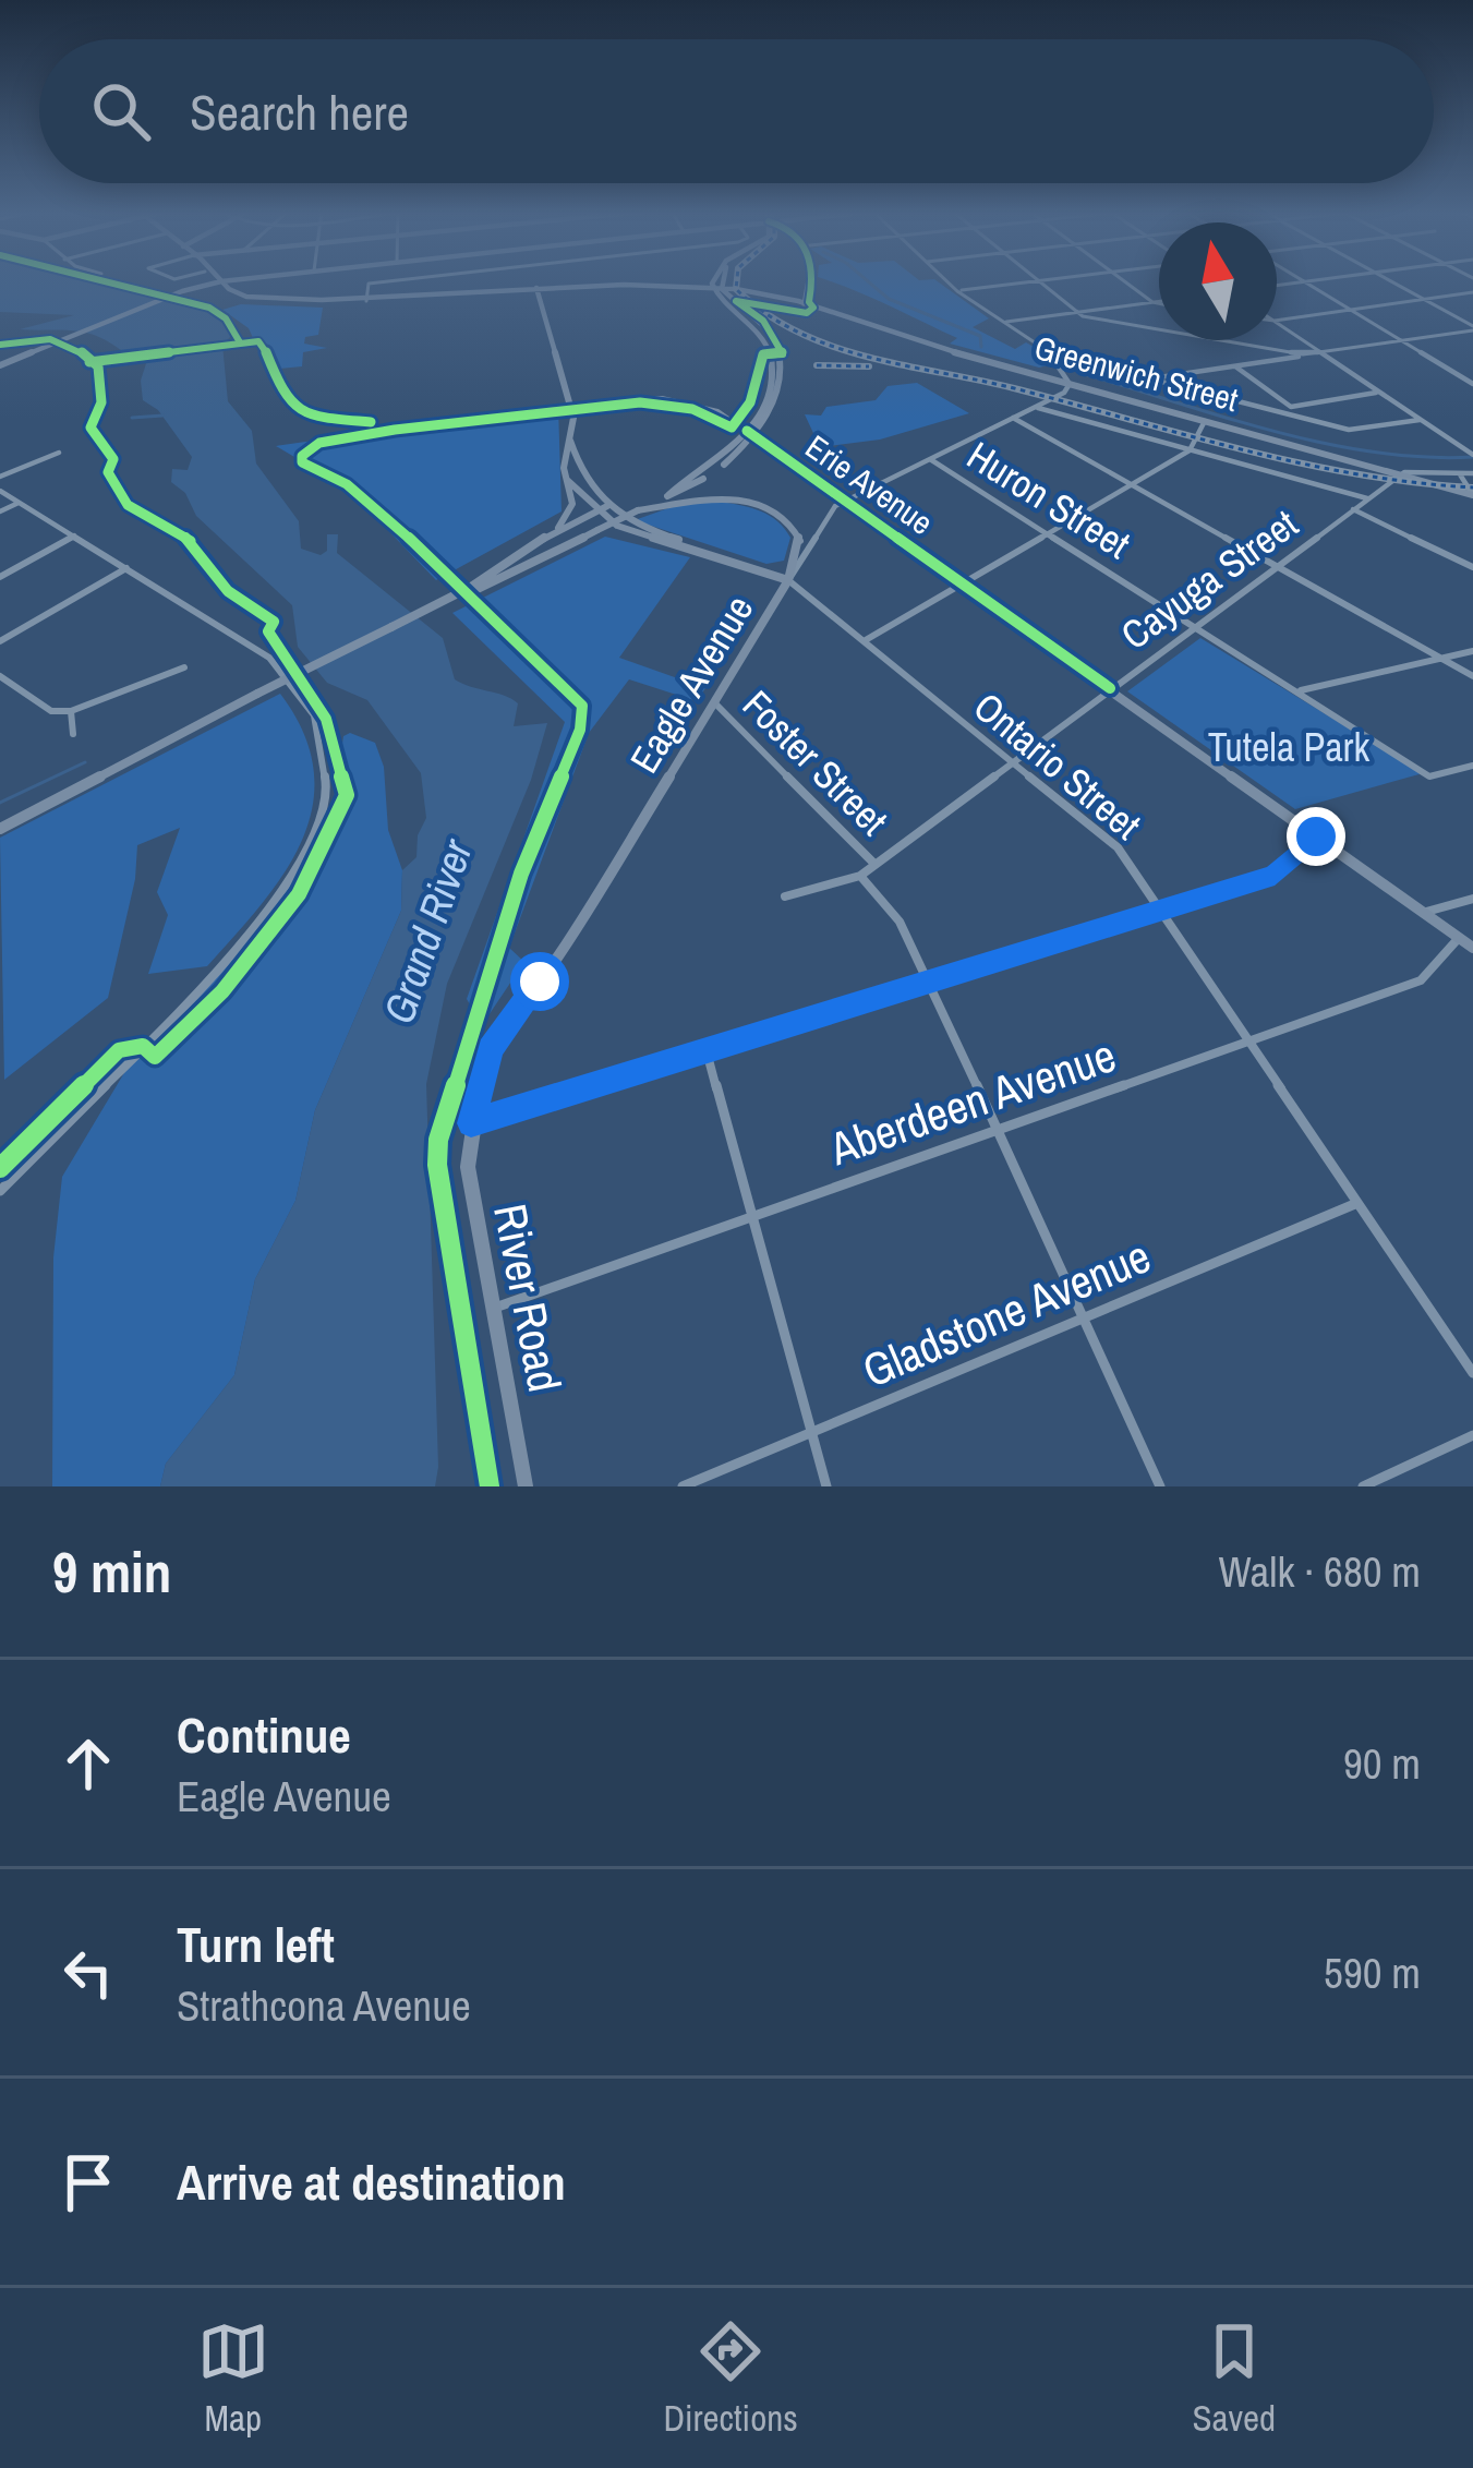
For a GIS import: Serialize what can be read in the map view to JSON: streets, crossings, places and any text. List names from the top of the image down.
{
  "streets": {
    "main road": [
      "Greenwich Street",
      "Erie Avenue",
      "Eagle Avenue",
      "Ontario Street",
      "River Road"
    ],
    "street": [
      "Huron Street",
      "Cayuga Street",
      "Foster Street",
      "Aberdeen Avenue",
      "Gladstone Avenue"
    ]
  },
  "crossings": [
    ["Greenwich Street", "Cayuga Street"],
    ["Greenwich Street", "Eagle Avenue"],
    ["Erie Avenue", "Cayuga Street"],
    ["Erie Avenue", "Eagle Avenue"],
    ["Erie Avenue", "Aberdeen Avenue"],
    ["Huron Street", "Cayuga Street"],
    ["Huron Street", "Eagle Avenue"],
    ["Cayuga Street", "Foster Street"],
    ["Cayuga Street", "Ontario Street"],
    ["Eagle Avenue", "Foster Street"],
    ["Eagle Avenue", "Ontario Street"],
    ["Eagle Avenue", "River Road"],
    ["Ontario Street", "Aberdeen Avenue"],
    ["Ontario Street", "Gladstone Avenue"],
    ["Aberdeen Avenue", "River Road"]
  ],
  "water": ["Grand River"],
  "parks": ["Tutela Park"],
  "north": "top",
  "page": {
    "search": "Search here",
    "heading": ["9 min", "Walk · 680 m"],
    "list": [
      ["Continue", "Eagle Avenue", "90 m"],
      ["Turn left", "Strathcona Avenue", "590 m"],
      "Arrive at destination"
    ],
    "nav": ["Map", "Directions", "Saved"]
  }
}
